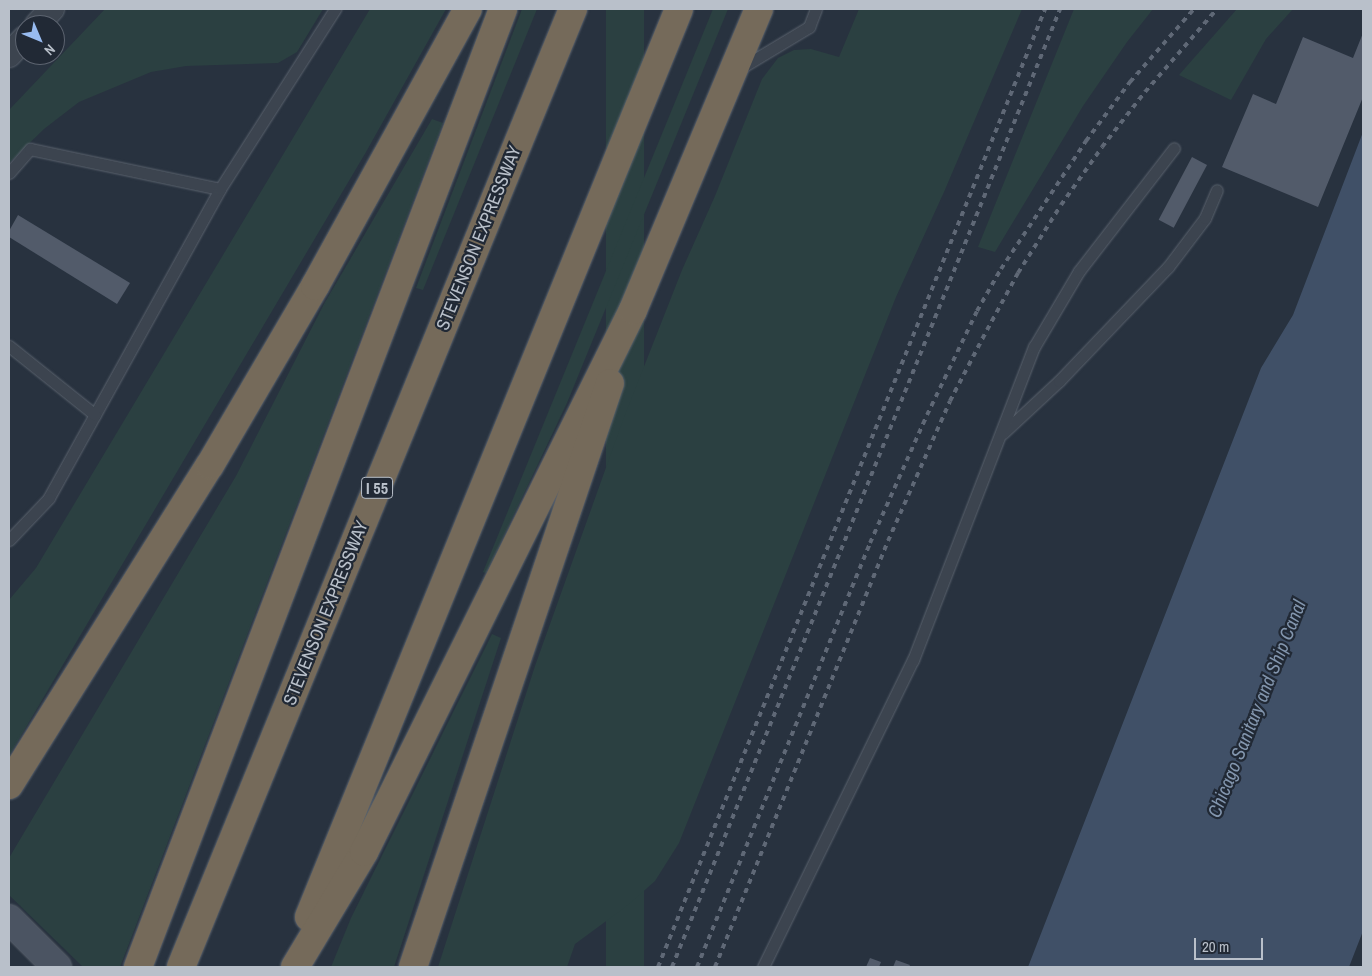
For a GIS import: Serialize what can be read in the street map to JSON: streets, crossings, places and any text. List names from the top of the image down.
{
  "streets": {
    "highway": ["STEVENSON EXPRESSWAY", "I 55"]
  },
  "water": ["Chicago Sanitary and Ship Canal"],
  "scale_bar": "20 m",
  "north": "bottom right"
}
